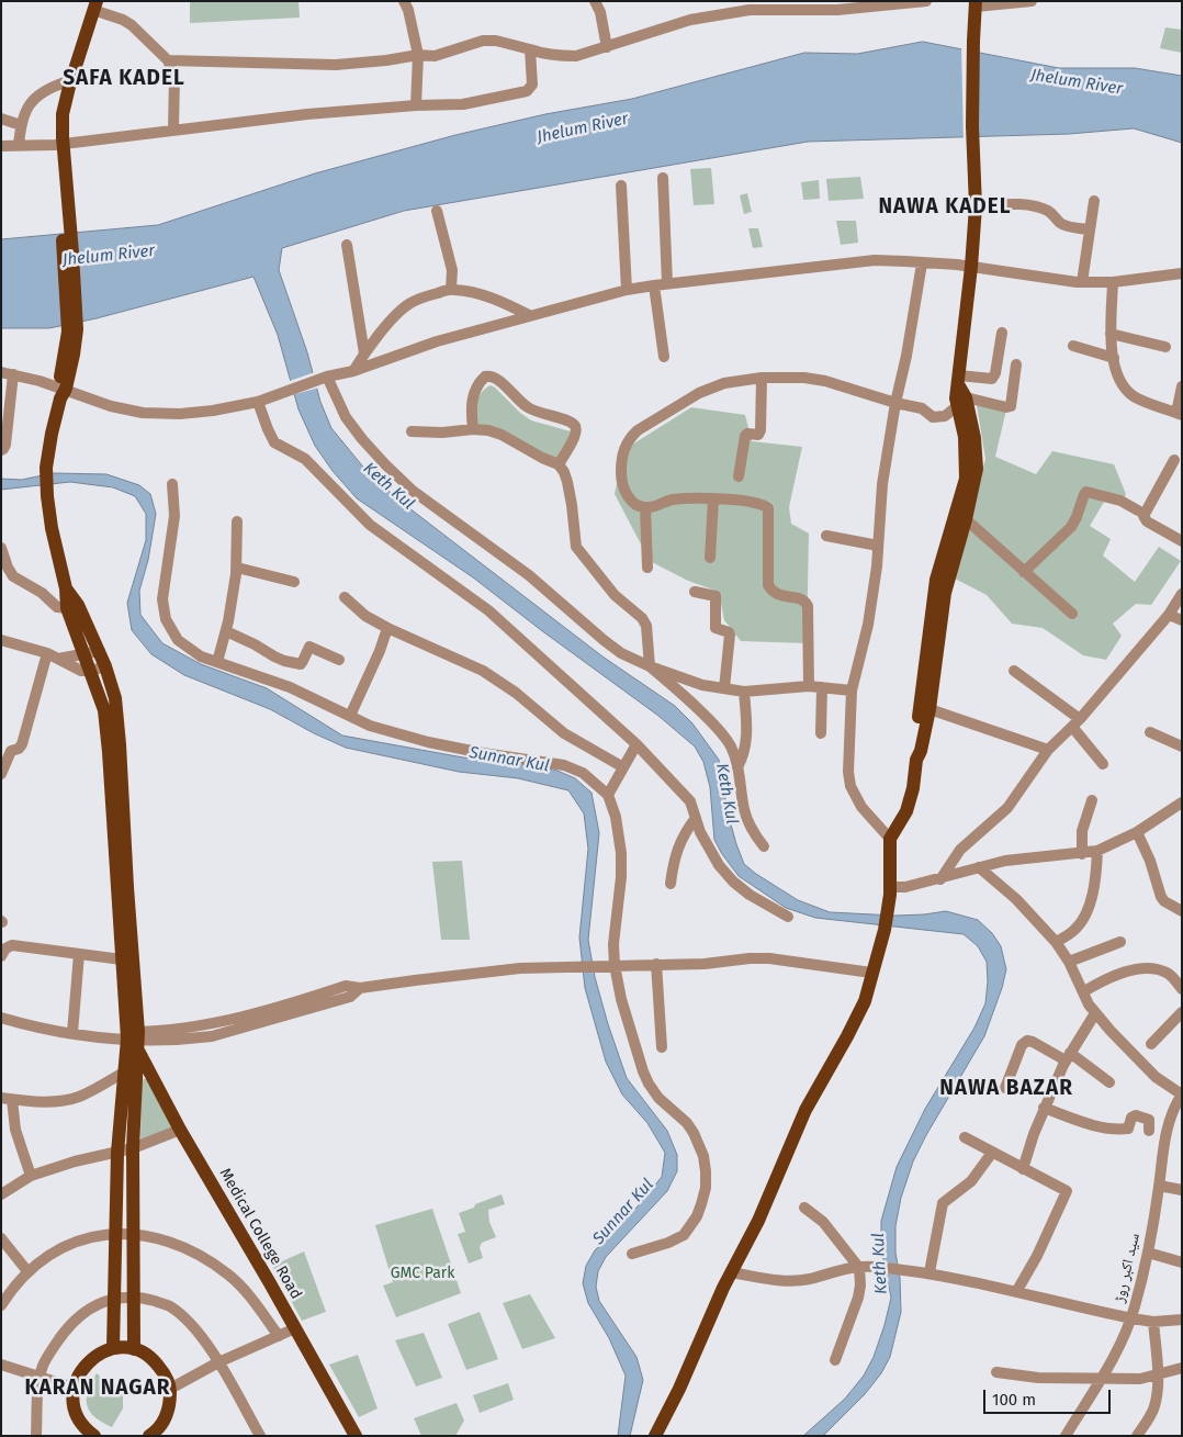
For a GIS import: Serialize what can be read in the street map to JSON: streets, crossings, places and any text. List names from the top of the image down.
{
  "streets": {
    "main road": ["Medical College Road"],
    "street": ["سید اکبر روڑ"]
  },
  "districts": [
    "SAFA KADEL",
    "NAWA KADEL",
    "NAWA BAZAR",
    "KARAN NAGAR"
  ],
  "water": ["Jhelum River", "Keth Kul", "Sunnar Kul"],
  "parks": ["GMC Park"],
  "scale_bar": "100 m"
}
